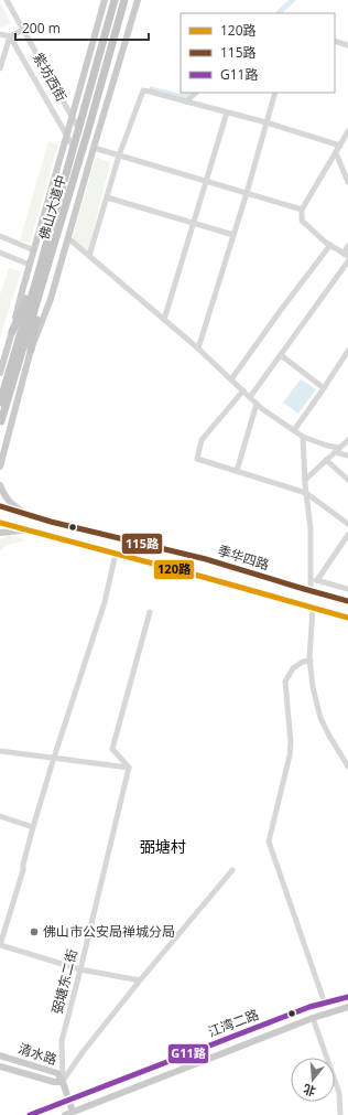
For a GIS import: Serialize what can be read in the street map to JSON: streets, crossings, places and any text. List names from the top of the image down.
{
  "streets": {
    "highway": ["佛山大道中"],
    "main road": [
      "季华四路",
      "弼塘东二街",
      "江湾二路",
      "清水路"
    ],
    "street": ["紫坊西街"]
  },
  "crossings": [
    ["紫坊西街", "佛山大道中"],
    ["弼塘东二街", "江湾二路"],
    ["弼塘东二街", "清水路"]
  ],
  "districts": ["弼塘村"],
  "places": ["佛山市公安局禅城分局"],
  "lines": ["transit line 115路", "transit line 120路", "transit line G11路"],
  "legend": ["120路", "115路", "G11路"],
  "scale_bar": "200 m",
  "north": "bottom"
}
